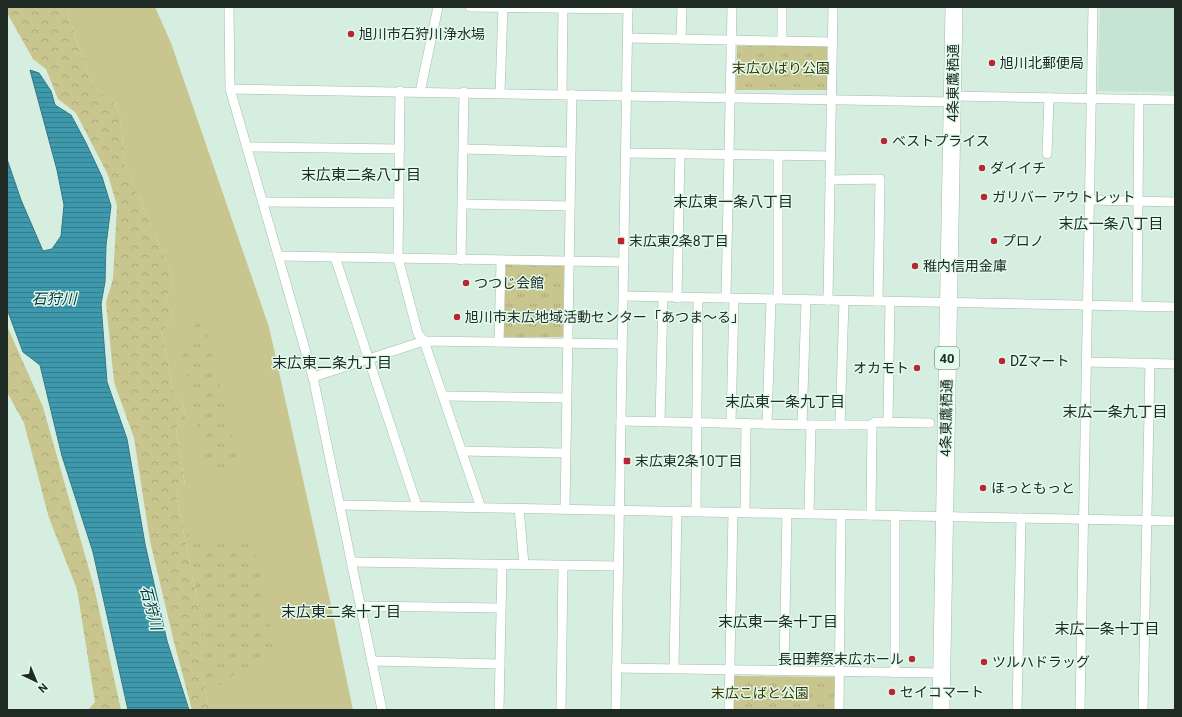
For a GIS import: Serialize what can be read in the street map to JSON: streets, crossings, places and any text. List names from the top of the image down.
{
  "streets": {
    "highway": ["4条東鷹栖通", "40"]
  },
  "districts": [
    "末広東二条八丁目",
    "末広東一条八丁目",
    "末広一条八丁目",
    "末広東二条九丁目",
    "末広東一条九丁目",
    "末広一条九丁目",
    "末広東二条十丁目",
    "末広東一条十丁目",
    "末広一条十丁目"
  ],
  "water": ["石狩川"],
  "parks": ["末広ひばり公園", "末広こばと公園"],
  "places": {
    "other": [
      "旭川市石狩川浄水場",
      "旭川北郵便局",
      "ベストプライス",
      "ダイイチ",
      "ガリバー アウトレット",
      "プロノ",
      "稚内信用金庫",
      "つつじ会館",
      "旭川市末広地域活動センター「あつま〜る」",
      "DZマート",
      "オカモト",
      "ほっともっと",
      "長田葬祭末広ホール",
      "ツルハドラッグ",
      "セイコマート"
    ],
    "transit": ["末広東2条8丁目", "末広東2条10丁目"]
  },
  "north": "bottom right"
}
